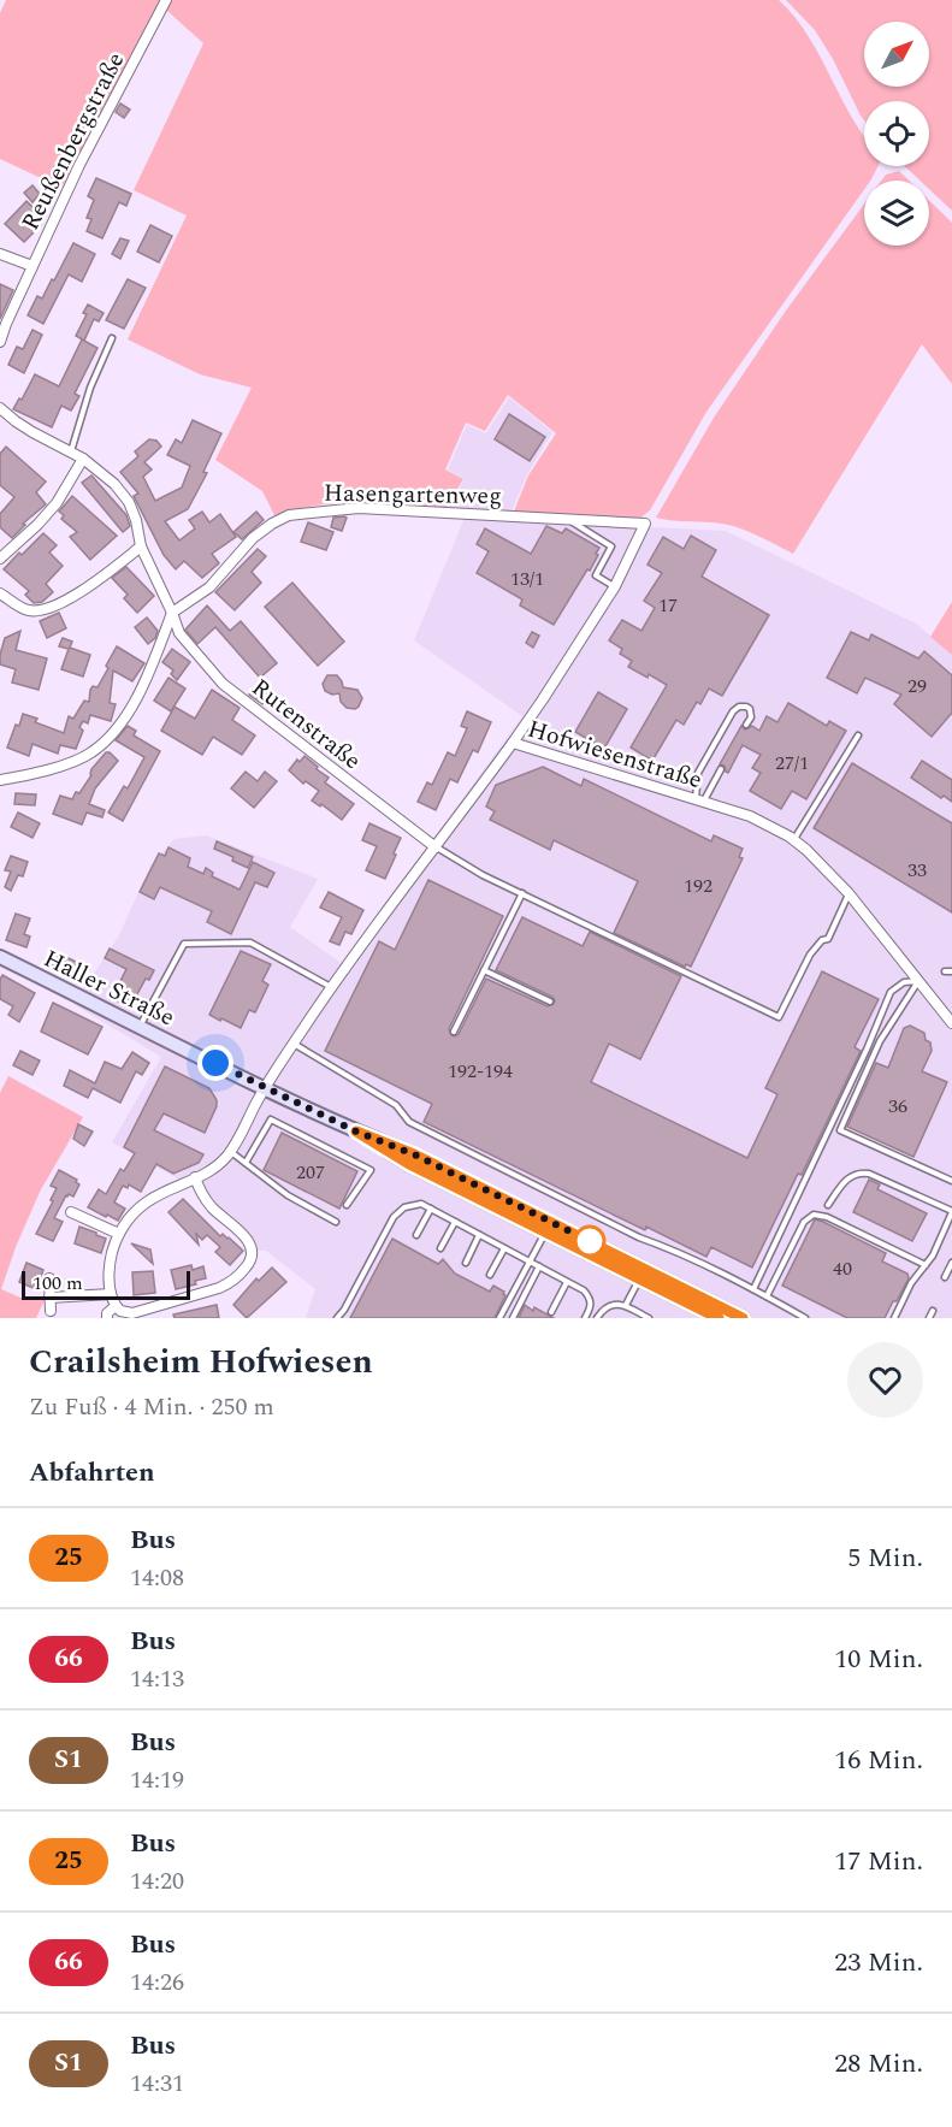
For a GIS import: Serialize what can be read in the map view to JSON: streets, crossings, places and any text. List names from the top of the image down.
{
  "streets": {
    "main road": ["Haller Straße"],
    "street": [
      "Reußenbergstraße",
      "Hasengartenweg",
      "Rutenstraße",
      "Hofwiesenstraße"
    ]
  },
  "crossings": [
    ["Hasengartenweg", "Rutenstraße"],
    ["Rutenstraße", "Hofwiesenstraße"],
    ["Hofwiesenstraße", "Haller Straße"]
  ],
  "lines": ["bus line 25"],
  "house_numbers": [
    "13/1",
    "17",
    "29",
    "27/1",
    "33",
    "192",
    "192-194",
    "36",
    "207",
    "40"
  ],
  "scale_bar": "100 m",
  "north": "top right",
  "page": {
    "scale": "100 m",
    "heading": [
      ["Crailsheim Hofwiesen", "Zu Fuß · 4 Min. · 250 m"],
      "Abfahrten"
    ],
    "list": [
      {
        "mark": "25",
        "name": "Bus",
        "note": "14:08",
        "value": "5 Min."
      },
      {
        "mark": "66",
        "name": "Bus",
        "note": "14:13",
        "value": "10 Min."
      },
      {
        "mark": "S1",
        "name": "Bus",
        "note": "14:19",
        "value": "16 Min."
      },
      {
        "mark": "25",
        "name": "Bus",
        "note": "14:20",
        "value": "17 Min."
      },
      {
        "mark": "66",
        "name": "Bus",
        "note": "14:26",
        "value": "23 Min."
      },
      {
        "mark": "S1",
        "name": "Bus",
        "note": "14:31",
        "value": "28 Min."
      }
    ]
  }
}
